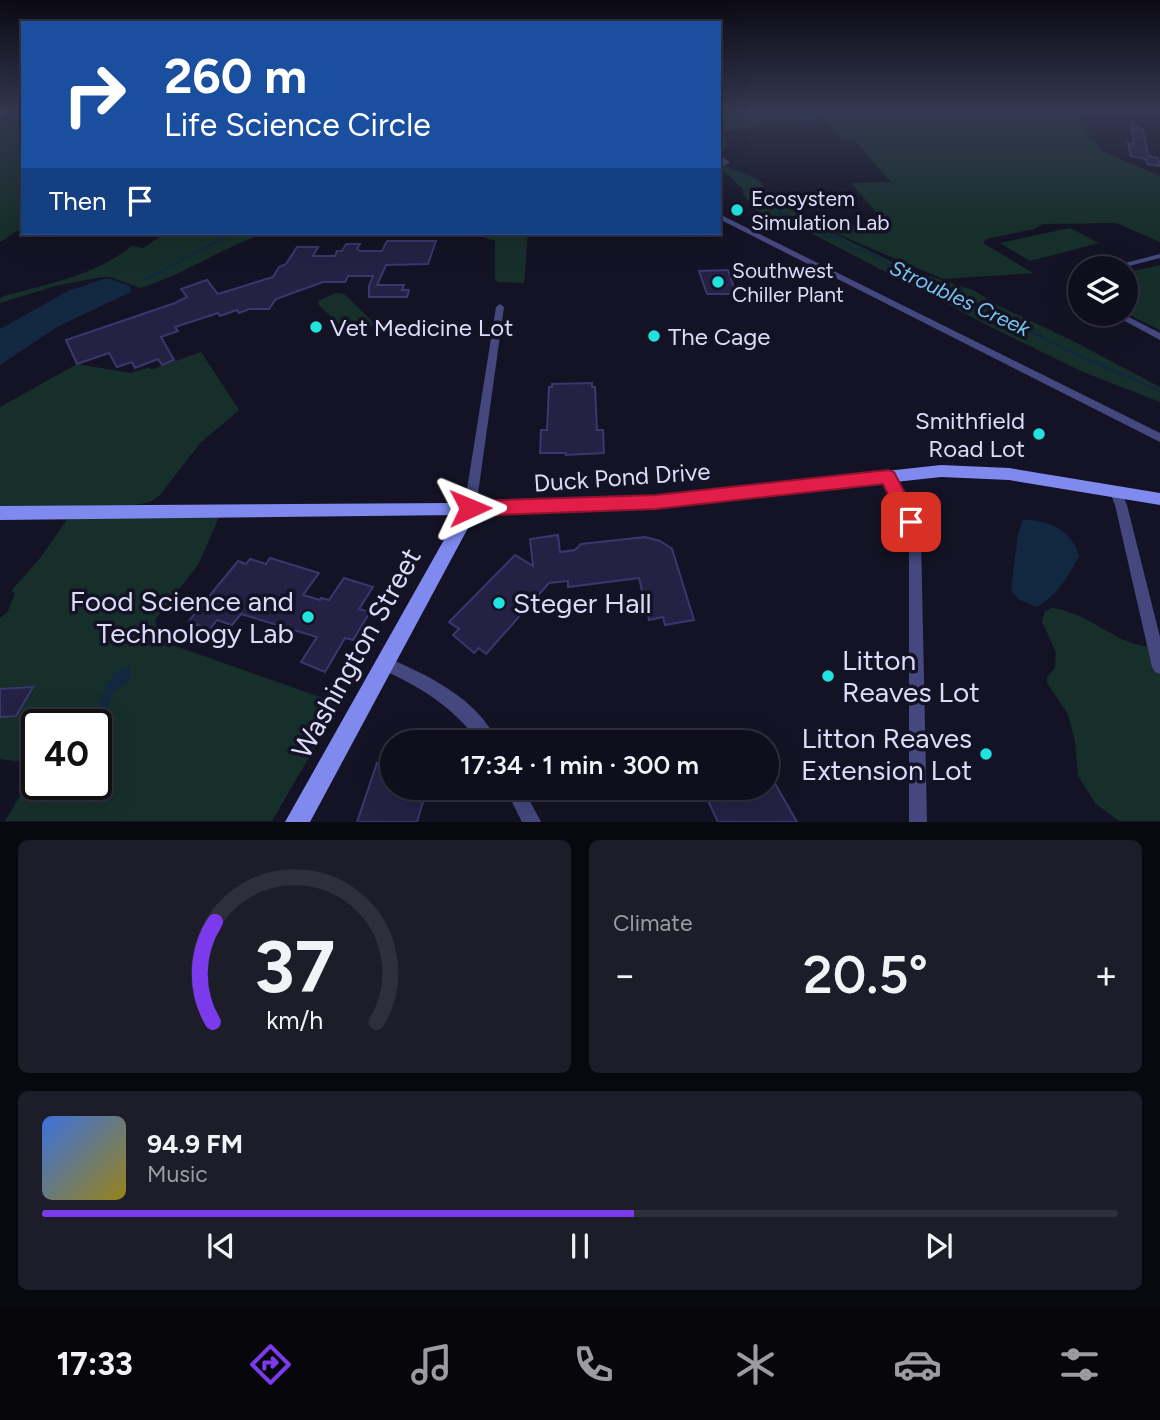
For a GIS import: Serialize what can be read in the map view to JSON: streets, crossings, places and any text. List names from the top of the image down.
{
  "streets": {
    "street": ["Duck Pond Drive", "Washington Street"]
  },
  "crossings": [
    ["Duck Pond Drive", "Washington Street"]
  ],
  "water": ["Stroubles Creek"],
  "places": [
    "Ecosystem Simulation Lab",
    "Southwest Chiller Plant",
    "Vet Medicine Lot",
    "The Cage",
    "Smithfield Road Lot",
    "Steger Hall",
    "Food Science and Technology Lab",
    "Litton Reaves Lot",
    "Litton Reaves Extension Lot"
  ],
  "page": {
    "turn": ["260 m", "Life Science Circle"],
    "then": "Then",
    "limit": "40",
    "trip": "17:34 · 1 min · 300 m",
    "tile": "Climate",
    "heat": ["−", "20.5°", "+"],
    "song": ["94.9 FM", "Music"],
    "tabs": "17:33",
    "gauge": ["37", "km/h"]
  }
}
